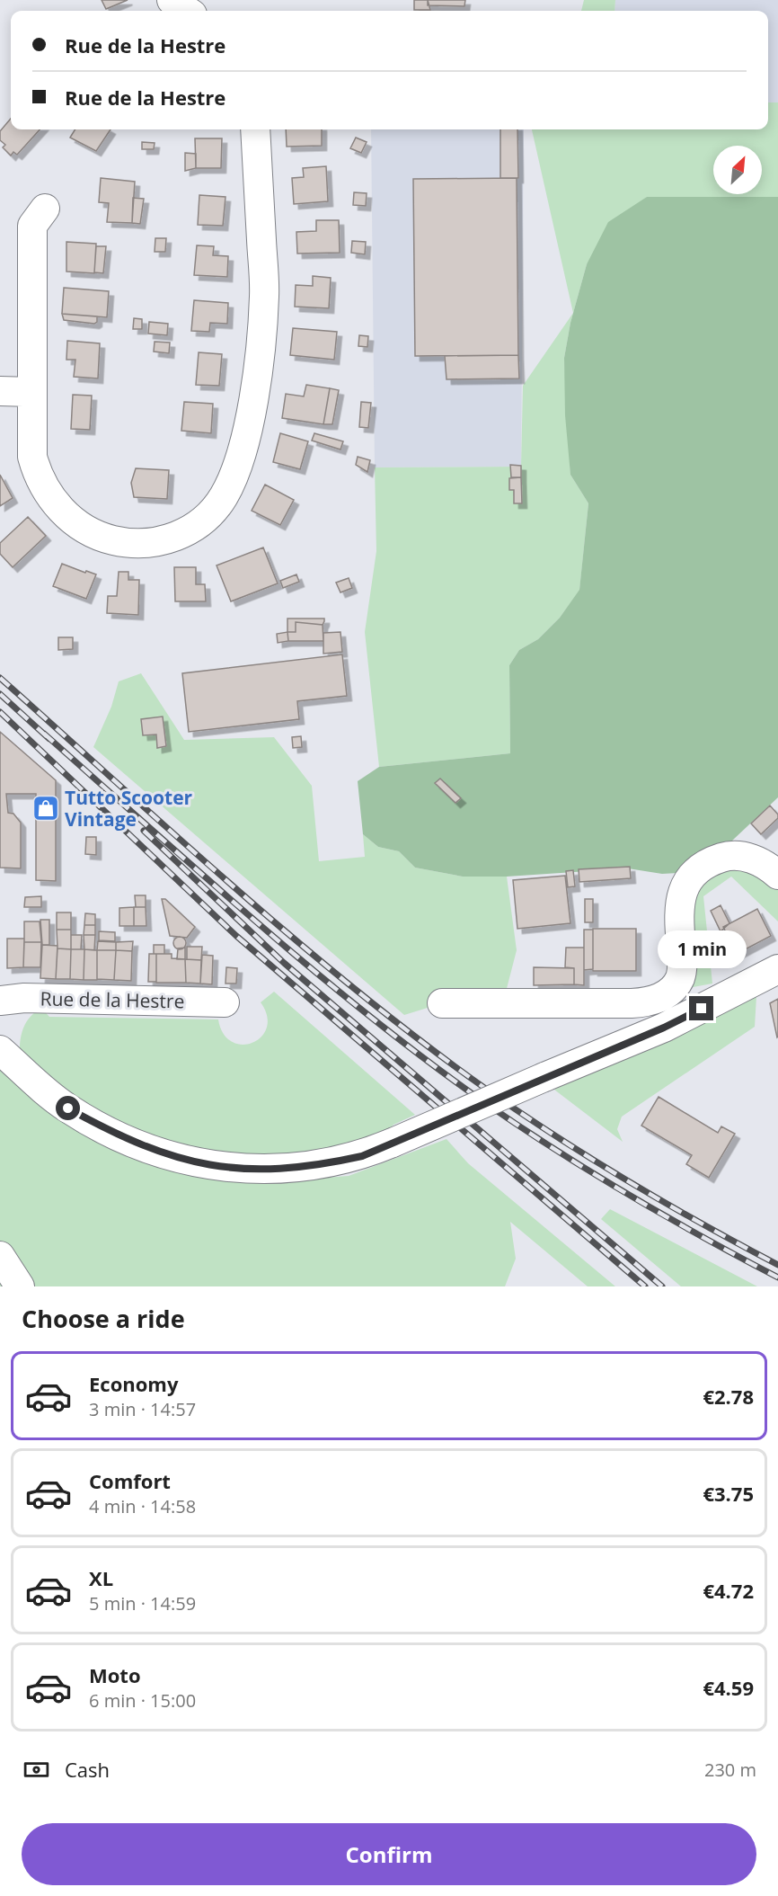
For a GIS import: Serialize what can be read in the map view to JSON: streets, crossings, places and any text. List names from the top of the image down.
{
  "streets": {
    "street": ["Rue de la Hestre"]
  },
  "places": {
    "shop": ["Tutto Scooter Vintage"]
  },
  "north": "top right",
  "page": {
    "banner": ["Rue de la Hestre", "Rue de la Hestre"],
    "bubble": "1 min",
    "heading": "Choose a ride",
    "list": [
      {
        "name": "Economy",
        "note": "3 min · 14:57",
        "value": "€2.78"
      },
      {
        "name": "Comfort",
        "note": "4 min · 14:58",
        "value": "€3.75"
      },
      {
        "name": "XL",
        "note": "5 min · 14:59",
        "value": "€4.72"
      },
      {
        "name": "Moto",
        "note": "6 min · 15:00",
        "value": "€4.59"
      }
    ],
    "pay": ["Cash", "230 m"],
    "buttons": "Confirm"
  }
}
